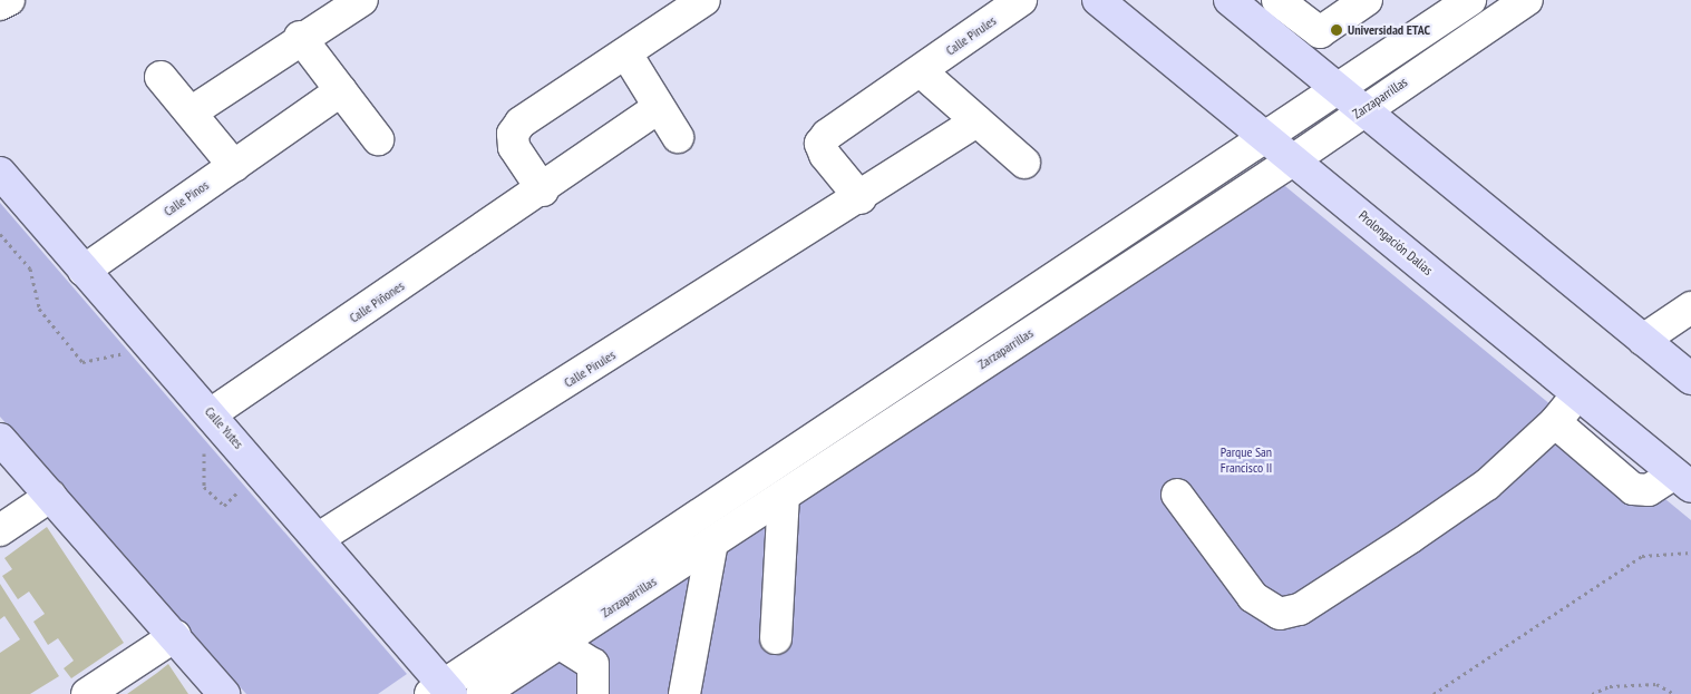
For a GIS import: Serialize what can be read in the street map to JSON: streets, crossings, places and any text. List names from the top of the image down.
{
  "streets": {
    "main road": ["Prolongación Dalias", "Calle Yutes"],
    "street": [
      "Calle Pirules",
      "Zarzaparrillas",
      "Calle Pinos",
      "Calle Piñones"
    ]
  },
  "crossings": [
    ["Calle Pirules", "Calle Yutes"],
    ["Zarzaparrillas", "Prolongación Dalias"],
    ["Calle Pinos", "Calle Yutes"],
    ["Calle Piñones", "Calle Yutes"]
  ],
  "parks": ["Parque San Francisco II"],
  "places": ["Universidad ETAC"]
}
